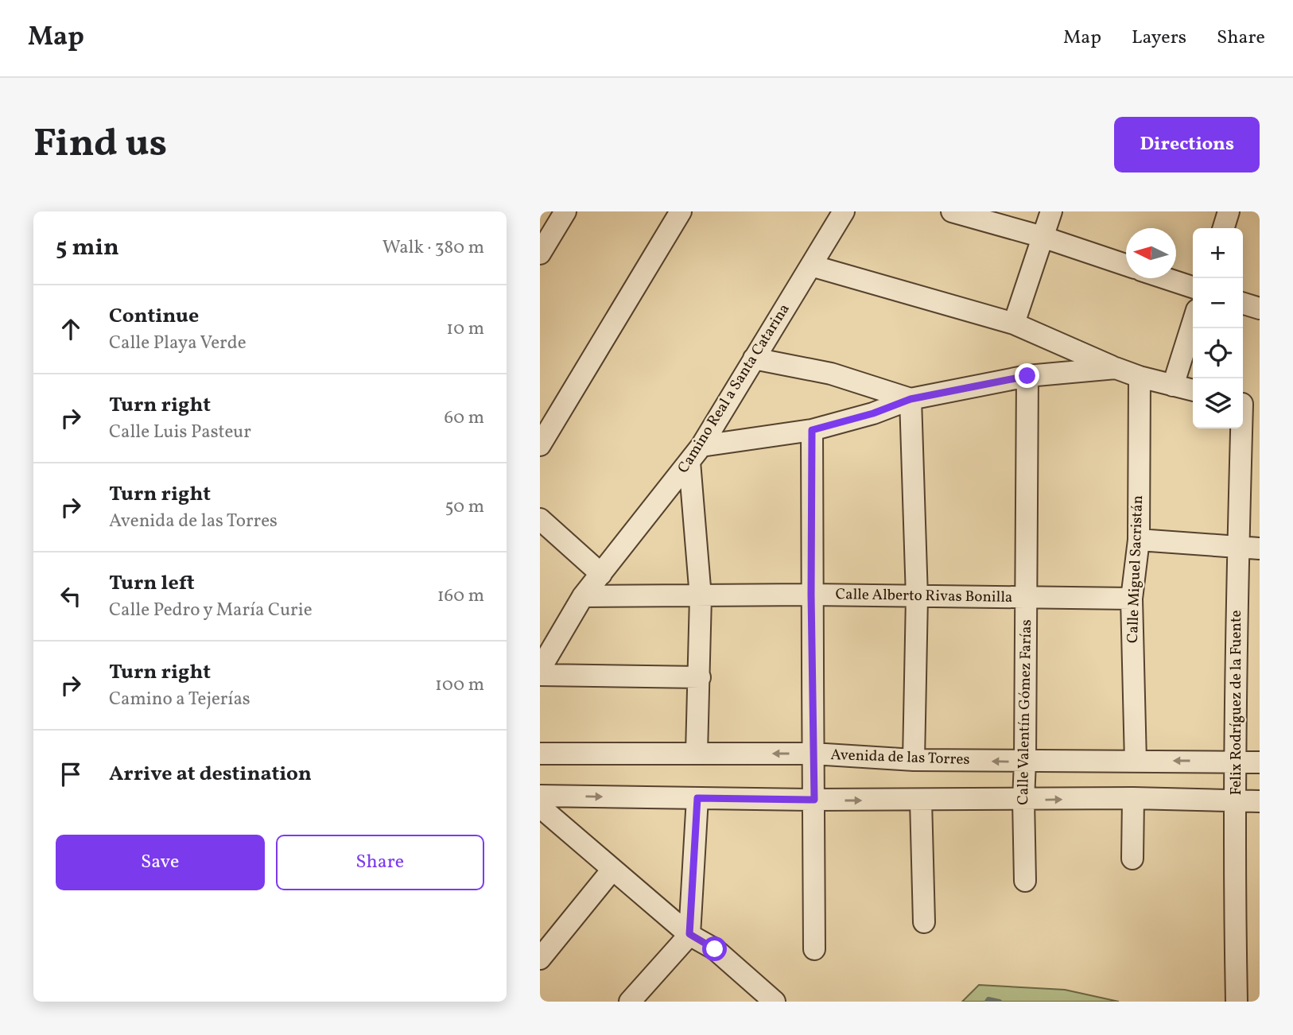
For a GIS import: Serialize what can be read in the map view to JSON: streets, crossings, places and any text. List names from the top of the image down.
{
  "streets": {
    "street": [
      "Camino Real a Santa Catarina",
      "Calle Miguel Sacristán",
      "Calle Alberto Rivas Bonilla",
      "Felix Rodríguez de la Fuente",
      "Calle Valentín Gómez Farías",
      "Avenida de las Torres"
    ]
  },
  "crossings": [
    ["Camino Real a Santa Catarina", "Calle Alberto Rivas Bonilla"],
    ["Calle Miguel Sacristán", "Calle Alberto Rivas Bonilla"],
    ["Calle Miguel Sacristán", "Avenida de las Torres"],
    ["Calle Alberto Rivas Bonilla", "Calle Valentín Gómez Farías"],
    ["Felix Rodríguez de la Fuente", "Avenida de las Torres"],
    ["Calle Valentín Gómez Farías", "Avenida de las Torres"]
  ],
  "north": "left",
  "page": {
    "header": "Map",
    "nav": ["Map", "Layers", "Share"],
    "buttons": [
      "Directions",
      ["Save", "Share"]
    ],
    "title": "Find us",
    "heading": ["5 min", "Walk · 380 m"],
    "map_buttons": ["+", "−"],
    "list": [
      ["Continue", "Calle Playa Verde", "10 m"],
      ["Turn right", "Calle Luis Pasteur", "60 m"],
      ["Turn right", "Avenida de las Torres", "50 m"],
      ["Turn left", "Calle Pedro y María Curie", "160 m"],
      ["Turn right", "Camino a Tejerías", "100 m"],
      "Arrive at destination"
    ]
  }
}
